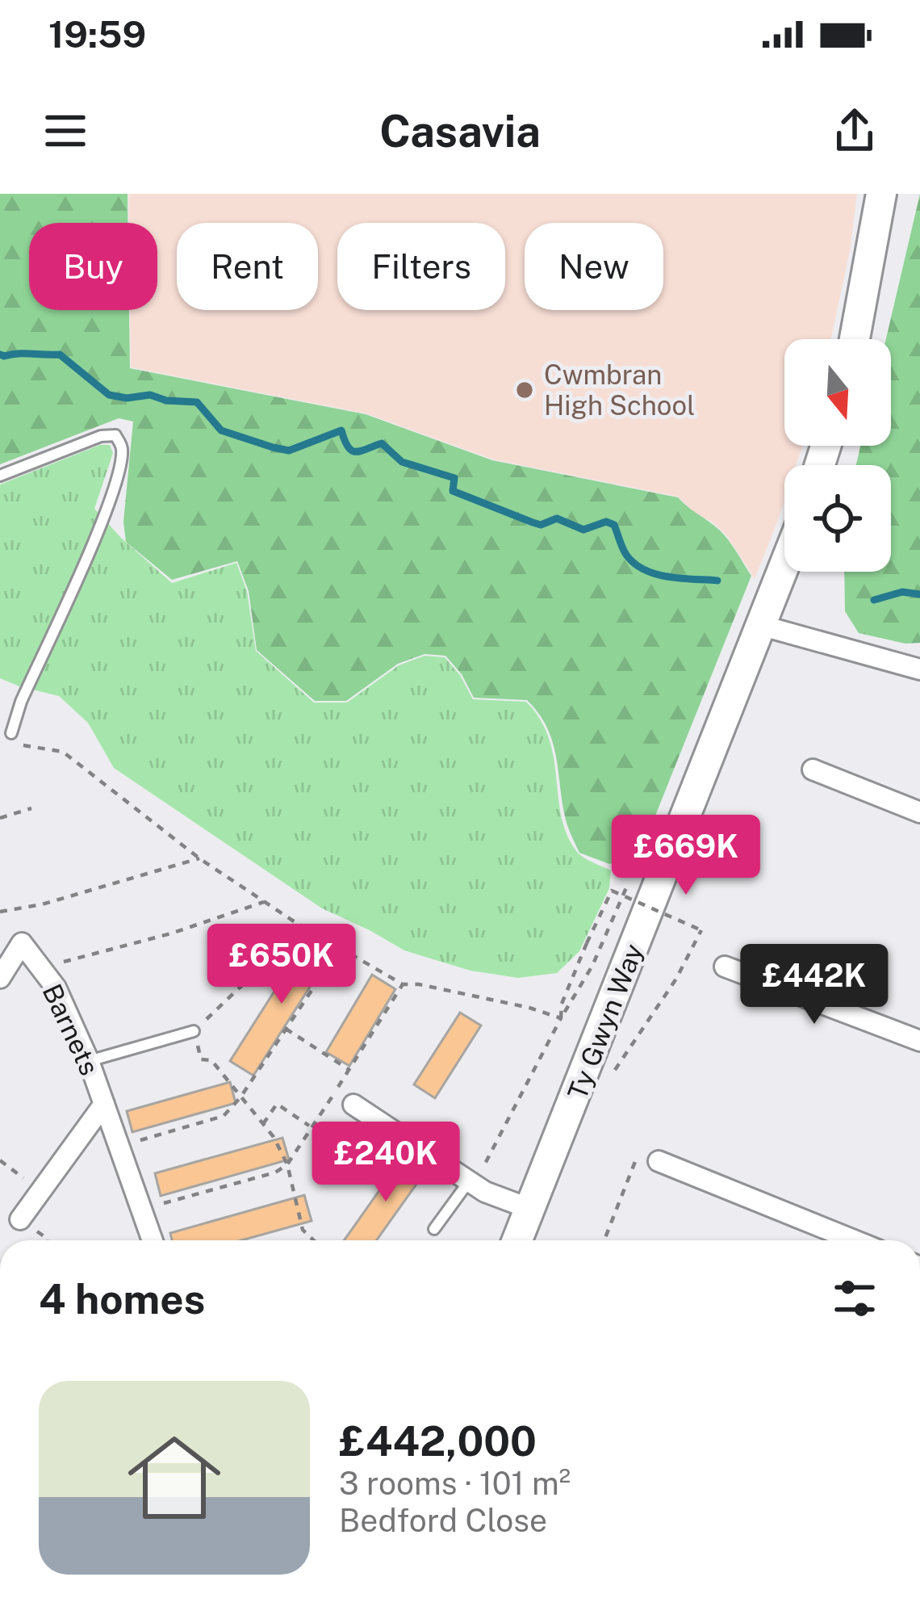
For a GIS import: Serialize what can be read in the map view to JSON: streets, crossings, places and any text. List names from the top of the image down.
{
  "streets": {
    "street": ["Ty Gwyn Way", "Barnets"]
  },
  "places": ["Cwmbran High School"],
  "north": "bottom",
  "page": {
    "status": "19:59",
    "header": "Casavia",
    "chip": [
      "Buy",
      "Rent",
      "Filters",
      "New"
    ],
    "price": [
      "£669K",
      "£650K",
      "£442K",
      "£240K"
    ],
    "heading": "4 homes",
    "list": [
      {
        "name": "£442,000",
        "note": "3 rooms · 101 m² · Bedford Close"
      }
    ]
  }
}
